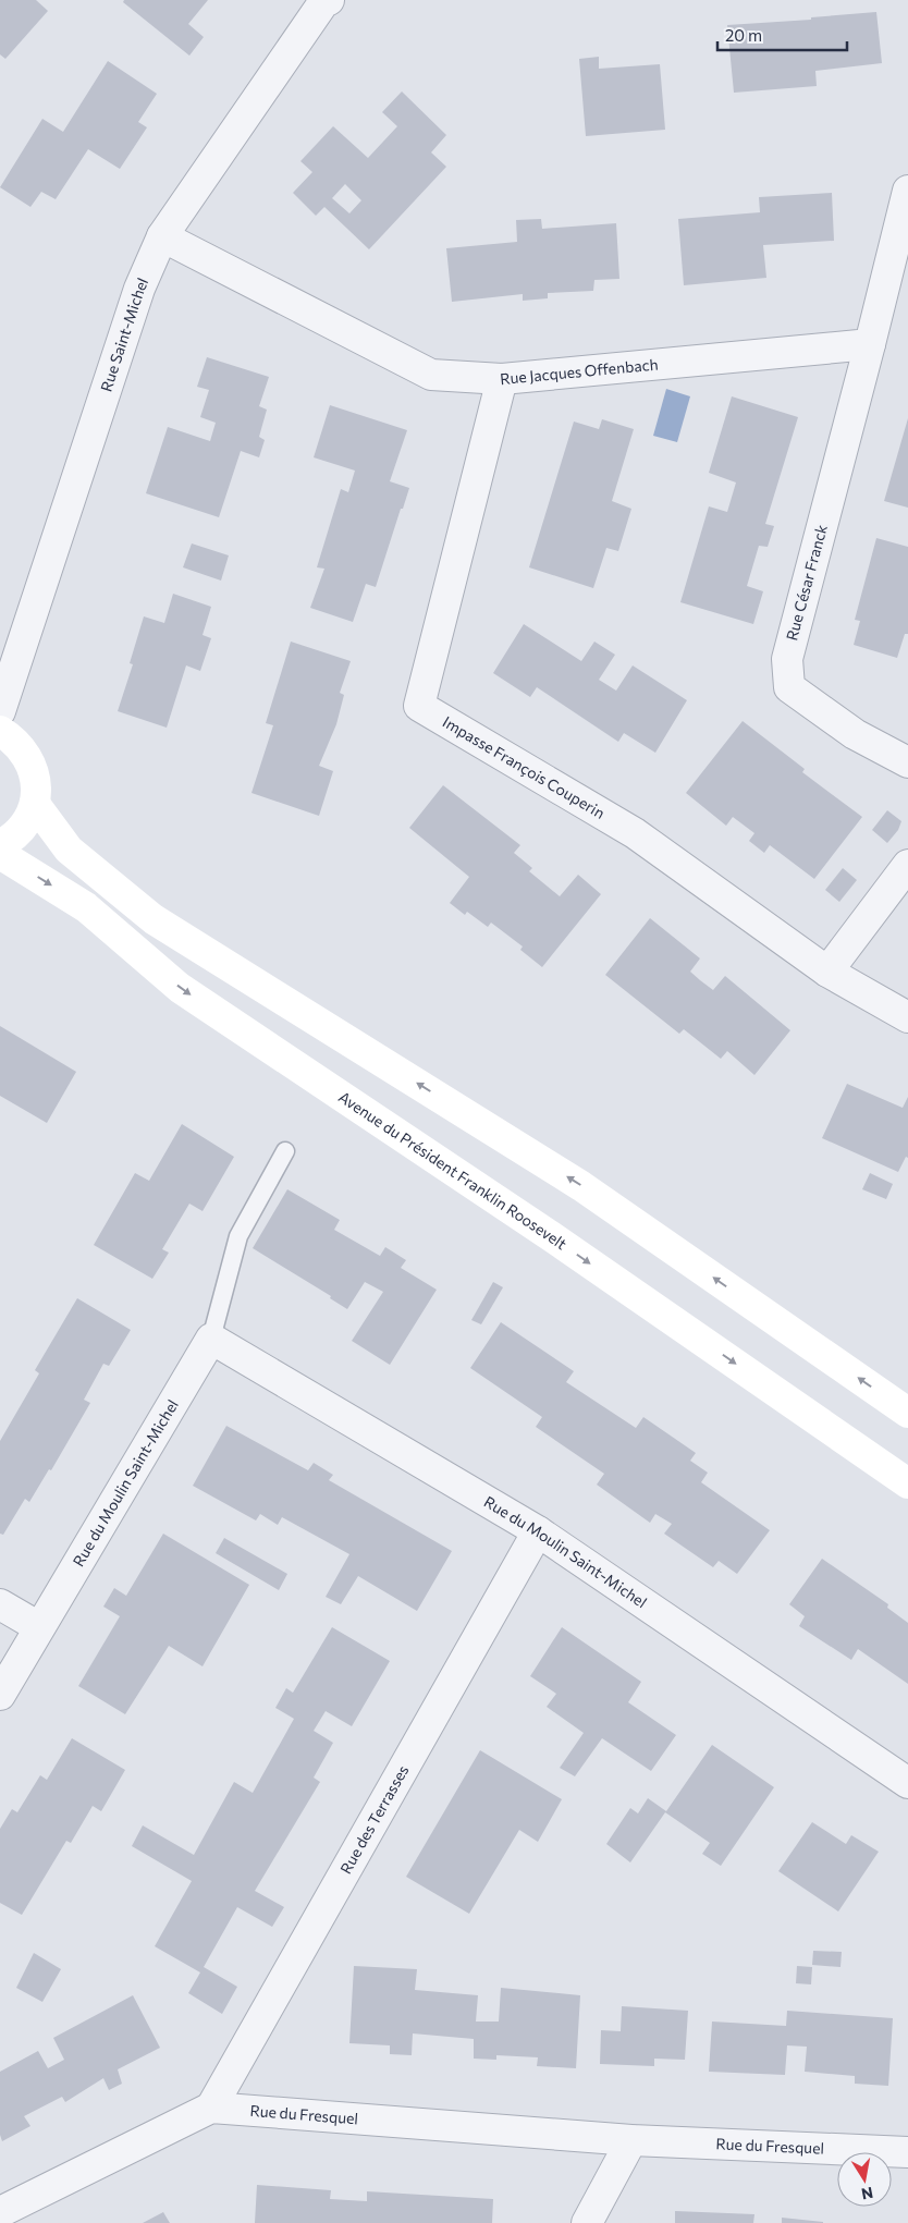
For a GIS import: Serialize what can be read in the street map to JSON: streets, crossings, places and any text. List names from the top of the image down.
{
  "streets": {
    "main road": ["Avenue du Président Franklin Roosevelt"],
    "street": [
      "Rue Saint-Michel",
      "Rue Jacques Offenbach",
      "Rue César Franck",
      "Impasse François Couperin",
      "Rue du Moulin Saint-Michel",
      "Rue des Terrasses",
      "Rue du Fresquel"
    ]
  },
  "crossings": [
    ["Rue Saint-Michel", "Rue Jacques Offenbach"],
    ["Rue Jacques Offenbach", "Rue César Franck"],
    ["Rue Jacques Offenbach", "Impasse François Couperin"],
    ["Rue du Moulin Saint-Michel", "Rue des Terrasses"],
    ["Rue des Terrasses", "Rue du Fresquel"]
  ],
  "scale_bar": "20 m",
  "north": "bottom"
}
